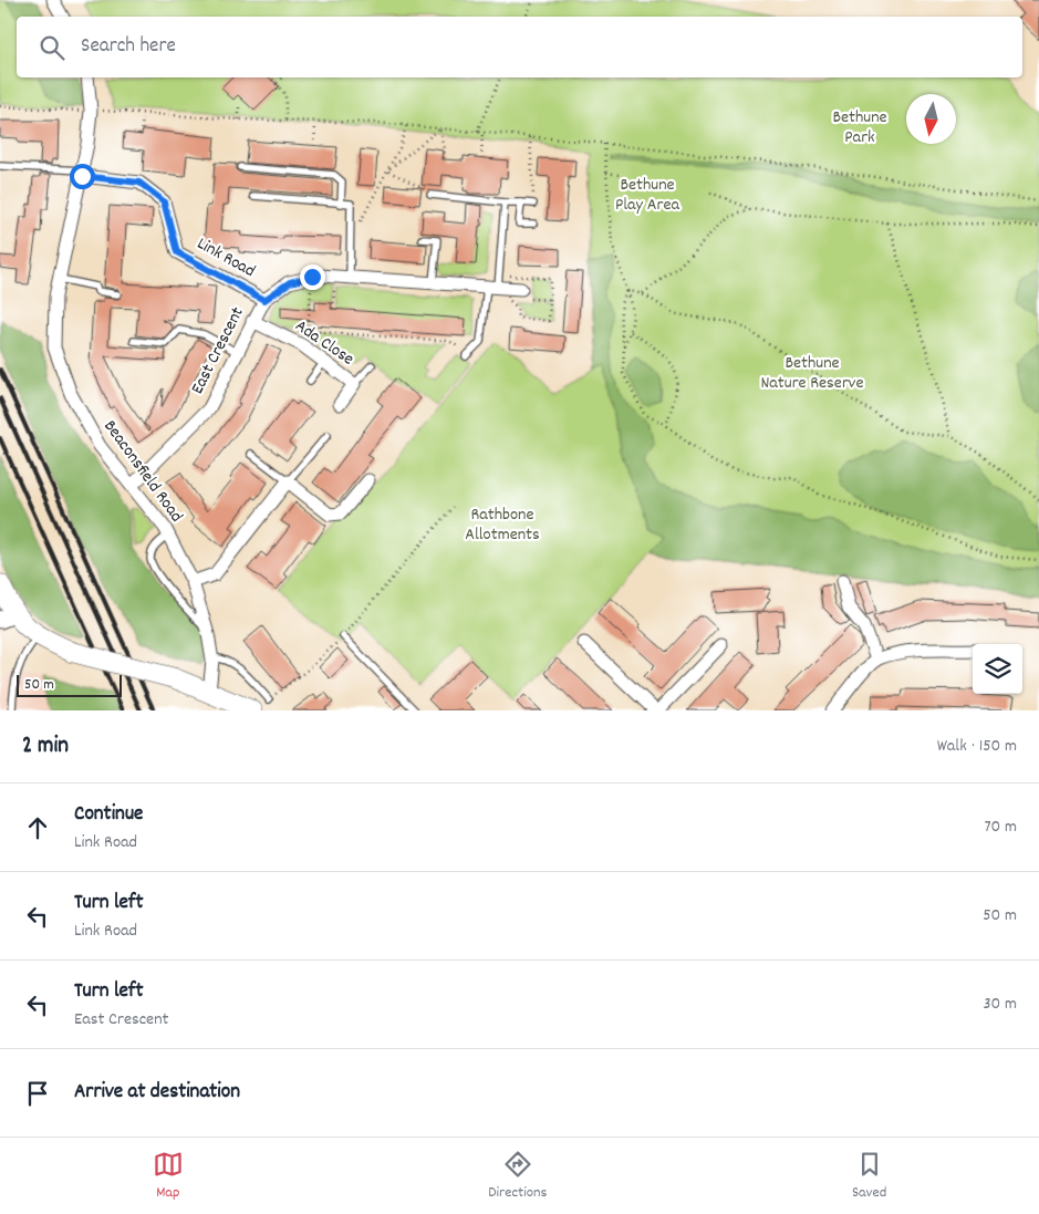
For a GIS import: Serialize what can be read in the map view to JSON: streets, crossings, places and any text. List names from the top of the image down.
{
  "streets": {
    "street": [
      "Link Road",
      "Ada Close",
      "East Crescent",
      "Beaconsfield Road"
    ]
  },
  "crossings": [
    ["Link Road", "East Crescent"],
    ["Link Road", "Beaconsfield Road"],
    ["Ada Close", "East Crescent"],
    ["East Crescent", "Beaconsfield Road"]
  ],
  "parks": [
    "Bethune Park",
    "Bethune Play Area",
    "Bethune Nature Reserve",
    "Rathbone Allotments"
  ],
  "scale_bar": "50 m",
  "north": "bottom",
  "page": {
    "search": "Search here",
    "scale": "50 m",
    "heading": ["2 min", "Walk · 150 m"],
    "list": [
      ["Continue", "Link Road", "70 m"],
      ["Turn left", "Link Road", "50 m"],
      ["Turn left", "East Crescent", "30 m"],
      "Arrive at destination"
    ],
    "nav": ["Map", "Directions", "Saved"]
  }
}
